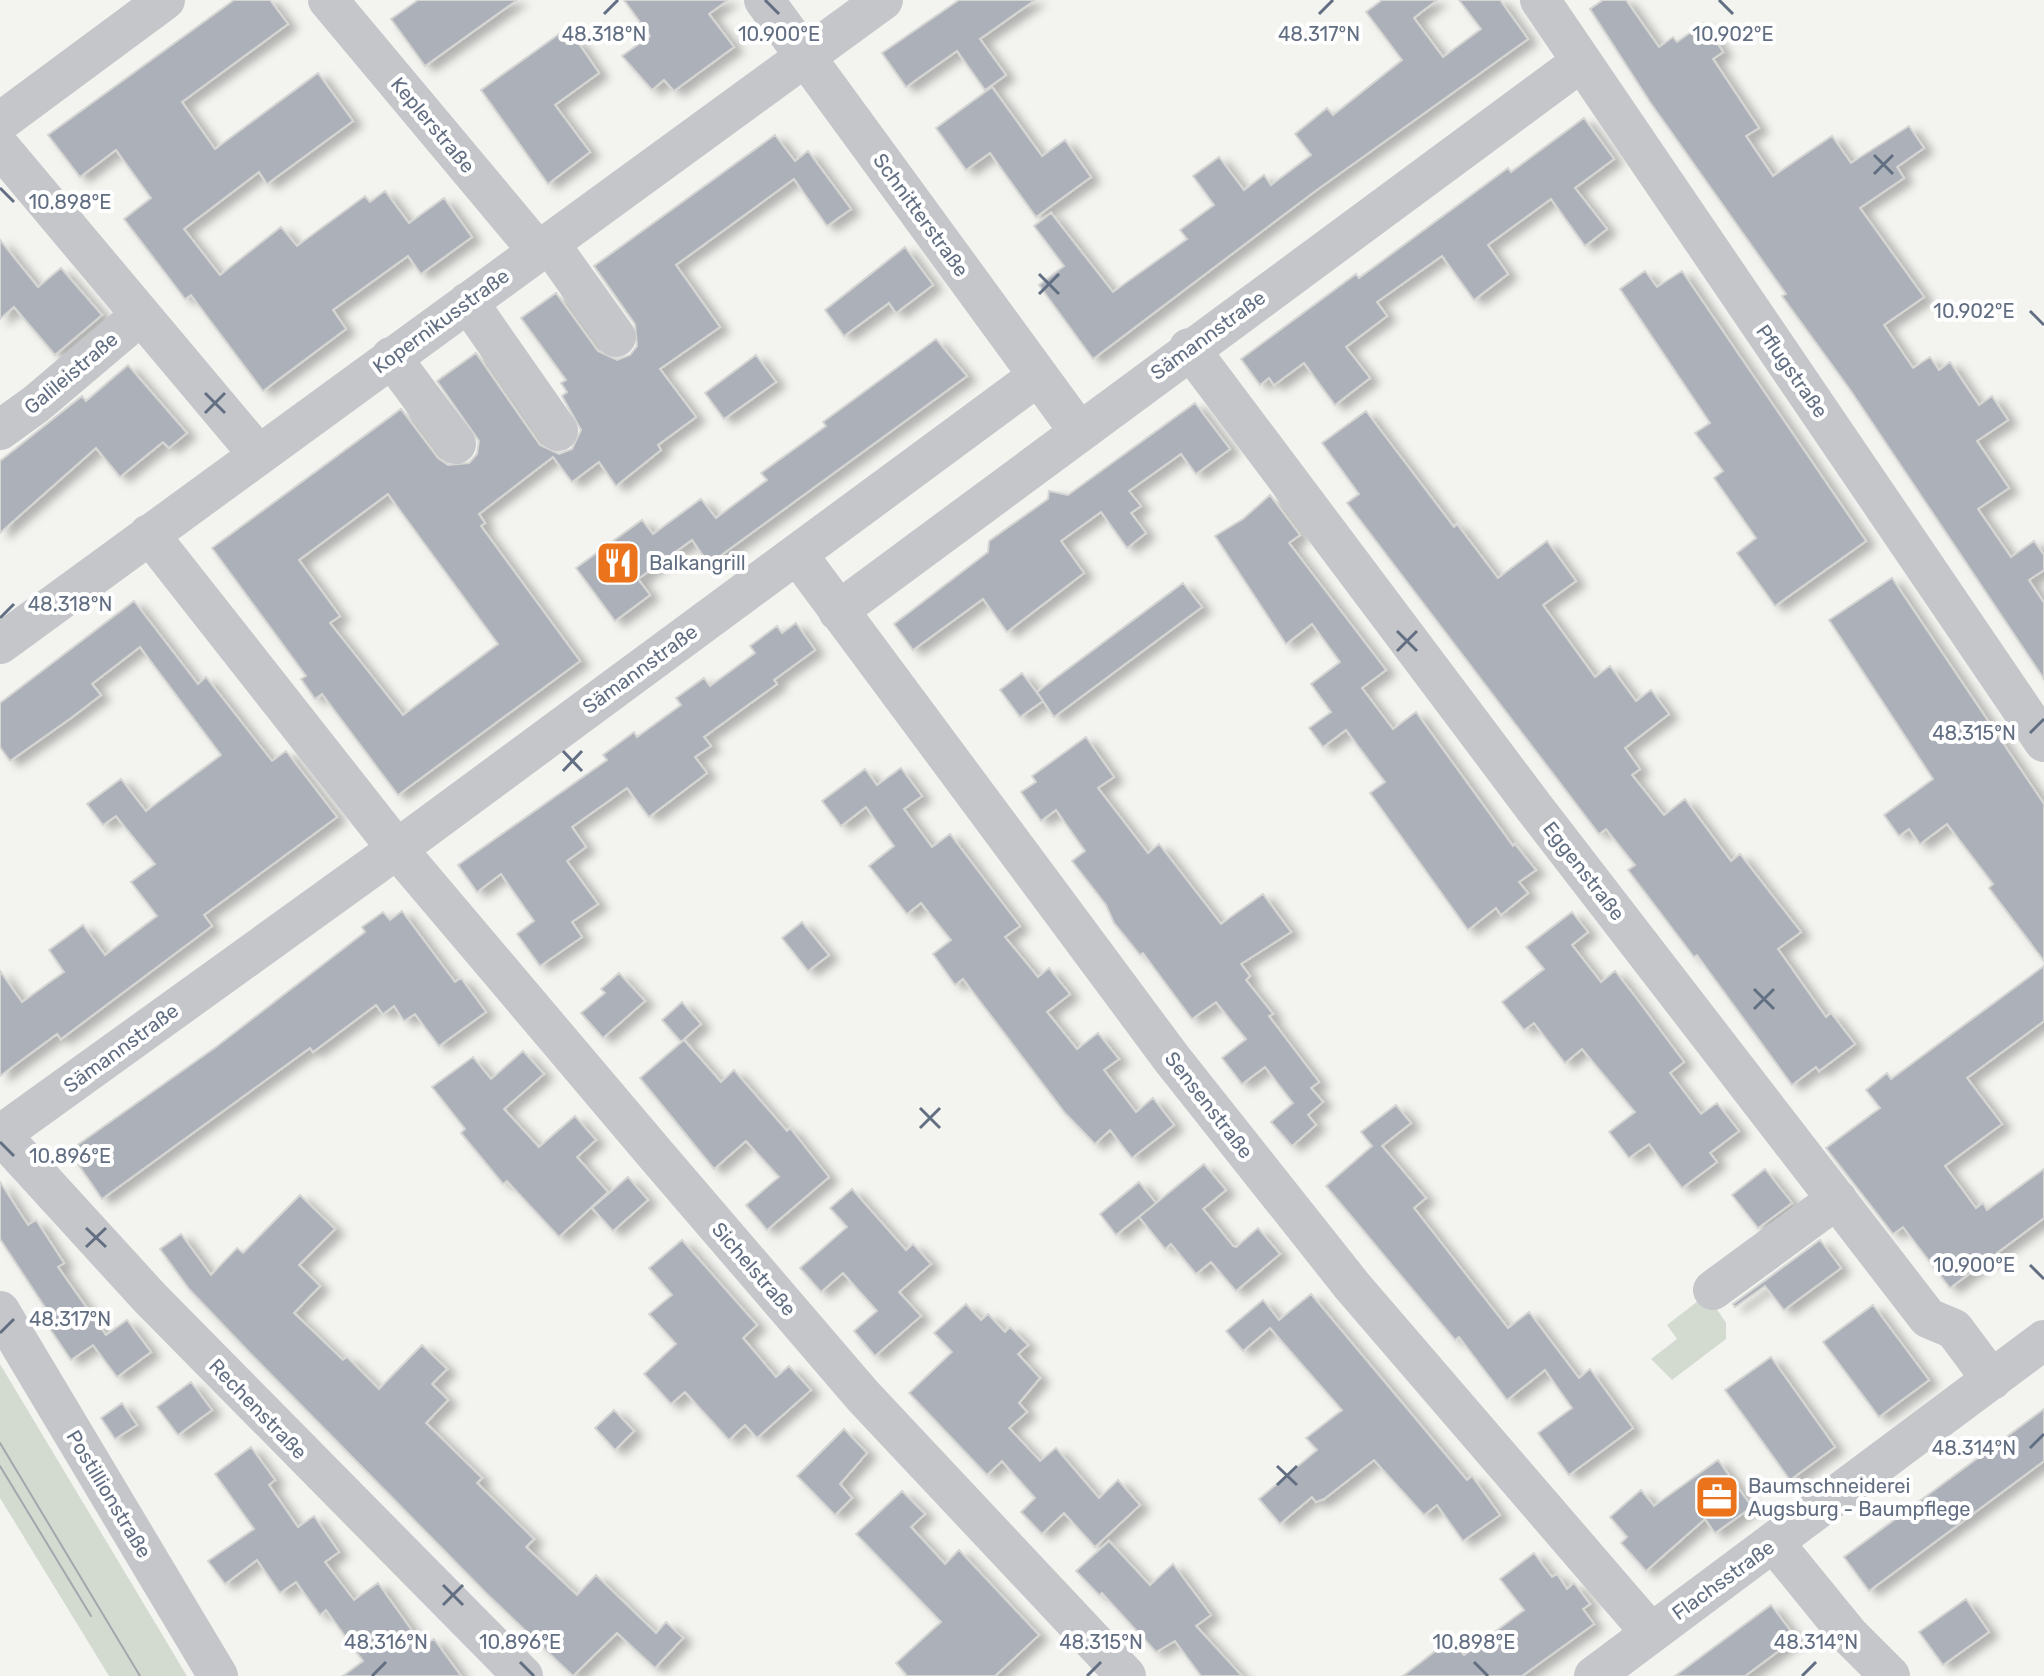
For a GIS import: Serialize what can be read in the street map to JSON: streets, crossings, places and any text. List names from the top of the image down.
{
  "streets": {
    "street": [
      "Keplerstraße",
      "Schnitterstraße",
      "Kopernikusstraße",
      "Sämannstraße",
      "Pflugstraße",
      "Galileistraße",
      "Eggenstraße",
      "Sensenstraße",
      "Sichelstraße",
      "Rechenstraße",
      "Postillionstraße",
      "Flachsstraße"
    ]
  },
  "crossings": [
    ["Keplerstraße", "Kopernikusstraße"],
    ["Schnitterstraße", "Kopernikusstraße"],
    ["Schnitterstraße", "Sämannstraße"],
    ["Sämannstraße", "Pflugstraße"],
    ["Sämannstraße", "Eggenstraße"],
    ["Sämannstraße", "Sensenstraße"],
    ["Sämannstraße", "Sichelstraße"],
    ["Sämannstraße", "Rechenstraße"],
    ["Eggenstraße", "Flachsstraße"],
    ["Sensenstraße", "Flachsstraße"]
  ],
  "places": {
    "restaurant": ["Balkangrill"],
    "office": ["Baumschneiderei Augsburg - Baumpflege"]
  },
  "coordinates": [
    "48.318°N",
    "10.900°E",
    "48.317°N",
    "10.902°E",
    "10.898°E",
    "48.315°N",
    "10.896°E",
    "48.314°N",
    "48.316°N"
  ]
}
